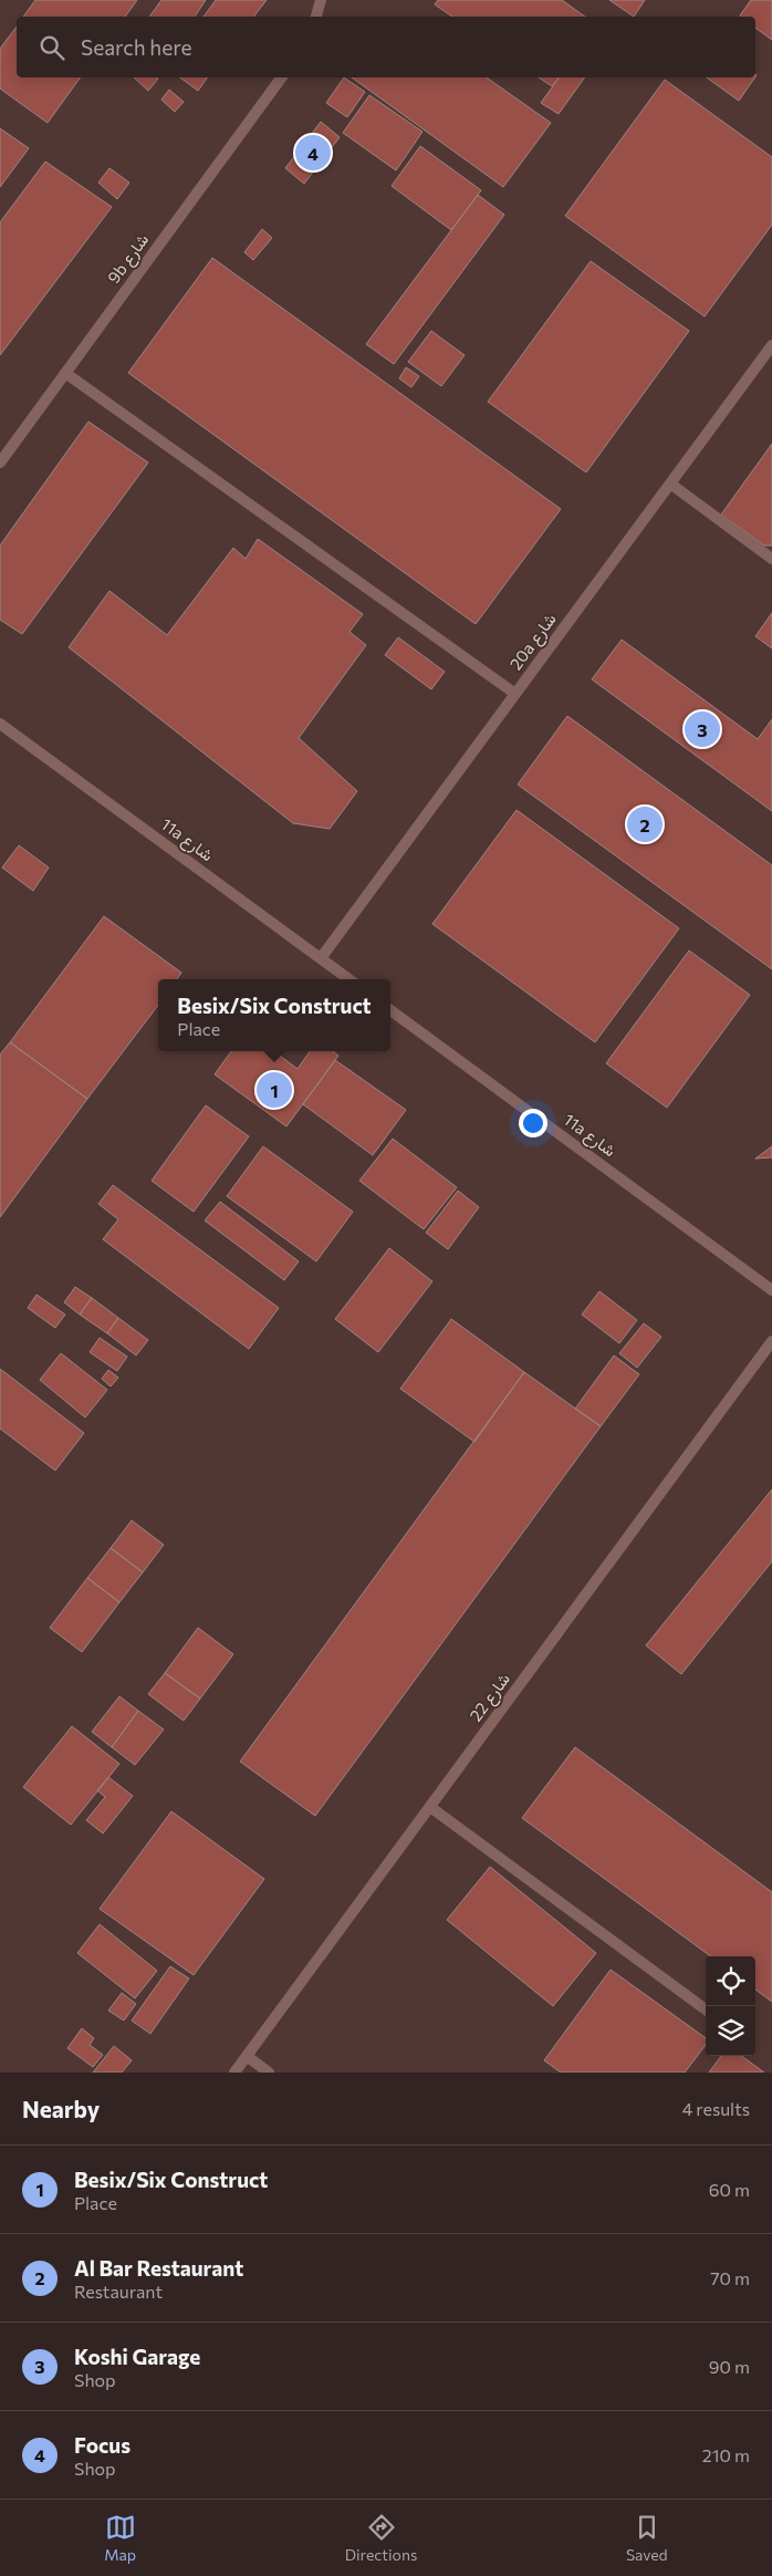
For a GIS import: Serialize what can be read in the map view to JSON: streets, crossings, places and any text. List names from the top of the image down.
{
  "streets": {
    "street": [
      "9b شارع",
      "20a شارع",
      "11a شارع",
      "شارع 22"
    ]
  },
  "crossings": [
    ["20a شارع", "11a شارع"]
  ],
  "page": {
    "search": "Search here",
    "pins": [
      "4",
      "3",
      "2",
      "1"
    ],
    "popup": ["Besix/Six Construct", "Place"],
    "heading": ["Nearby", "4 results"],
    "list": [
      {
        "mark": "1",
        "name": "Besix/Six Construct",
        "note": "Place",
        "value": "60 m"
      },
      {
        "mark": "2",
        "name": "Al Bar Restaurant",
        "note": "Restaurant",
        "value": "70 m"
      },
      {
        "mark": "3",
        "name": "Koshi Garage",
        "note": "Shop",
        "value": "90 m"
      },
      {
        "mark": "4",
        "name": "Focus",
        "note": "Shop",
        "value": "210 m"
      }
    ],
    "nav": ["Map", "Directions", "Saved"]
  }
}
